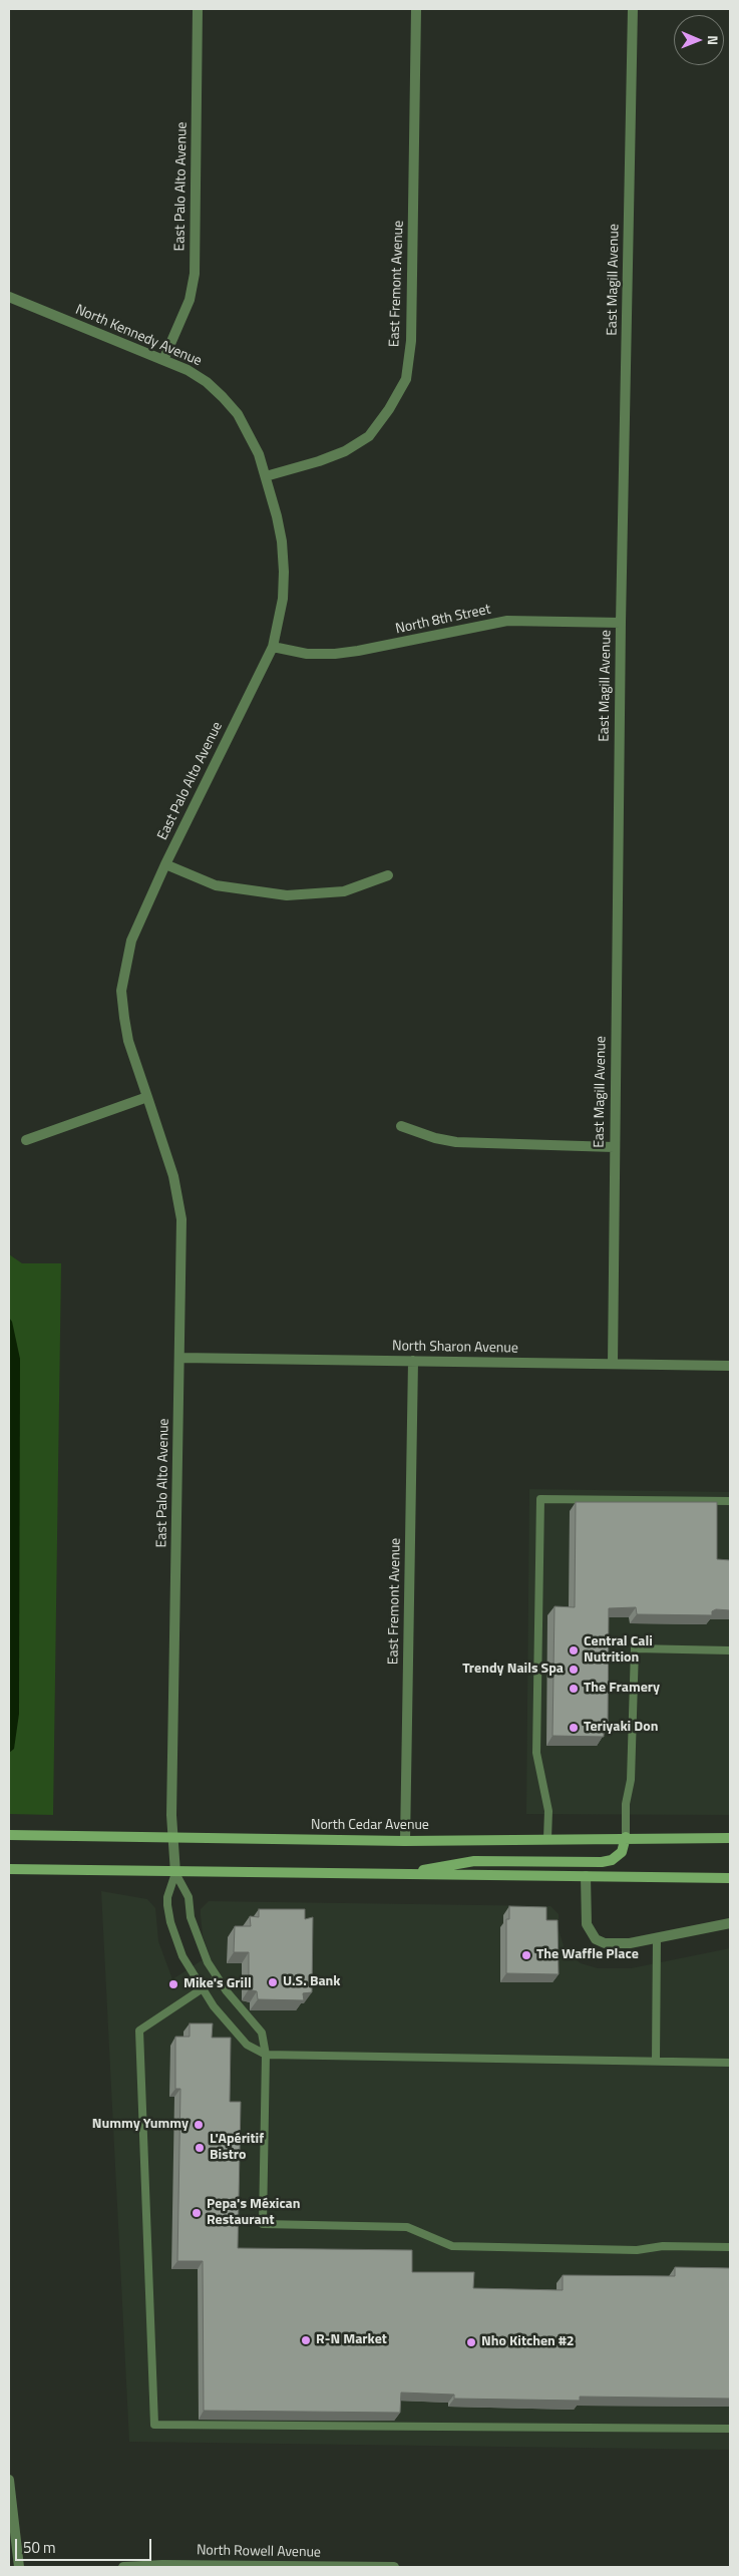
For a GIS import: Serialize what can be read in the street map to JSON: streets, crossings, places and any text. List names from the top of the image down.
{
  "streets": {
    "main road": ["North Cedar Avenue"],
    "street": [
      "East Palo Alto Avenue",
      "East Magill Avenue",
      "East Fremont Avenue",
      "North Kennedy Avenue",
      "North 8th Street",
      "North Sharon Avenue",
      "North Rowell Avenue"
    ]
  },
  "crossings": [
    ["East Palo Alto Avenue", "East Fremont Avenue"],
    ["East Palo Alto Avenue", "North Kennedy Avenue"],
    ["East Palo Alto Avenue", "North 8th Street"],
    ["East Palo Alto Avenue", "North Sharon Avenue"],
    ["East Palo Alto Avenue", "North Cedar Avenue"],
    ["East Magill Avenue", "North 8th Street"],
    ["East Magill Avenue", "North Sharon Avenue"],
    ["East Fremont Avenue", "North Kennedy Avenue"],
    ["East Fremont Avenue", "North Sharon Avenue"],
    ["East Fremont Avenue", "North Cedar Avenue"]
  ],
  "places": [
    "Central Cali Nutrition",
    "Trendy Nails Spa",
    "The Framery",
    "Teriyaki Don",
    "The Waffle Place",
    "U.S. Bank",
    "Mike's Grill",
    "Nummy Yummy",
    "L'Apéritif Bistro",
    "Pepa's Méxican Restaurant",
    "R-N Market",
    "Nho Kitchen #2"
  ],
  "scale_bar": "50 m",
  "north": "right"
}
